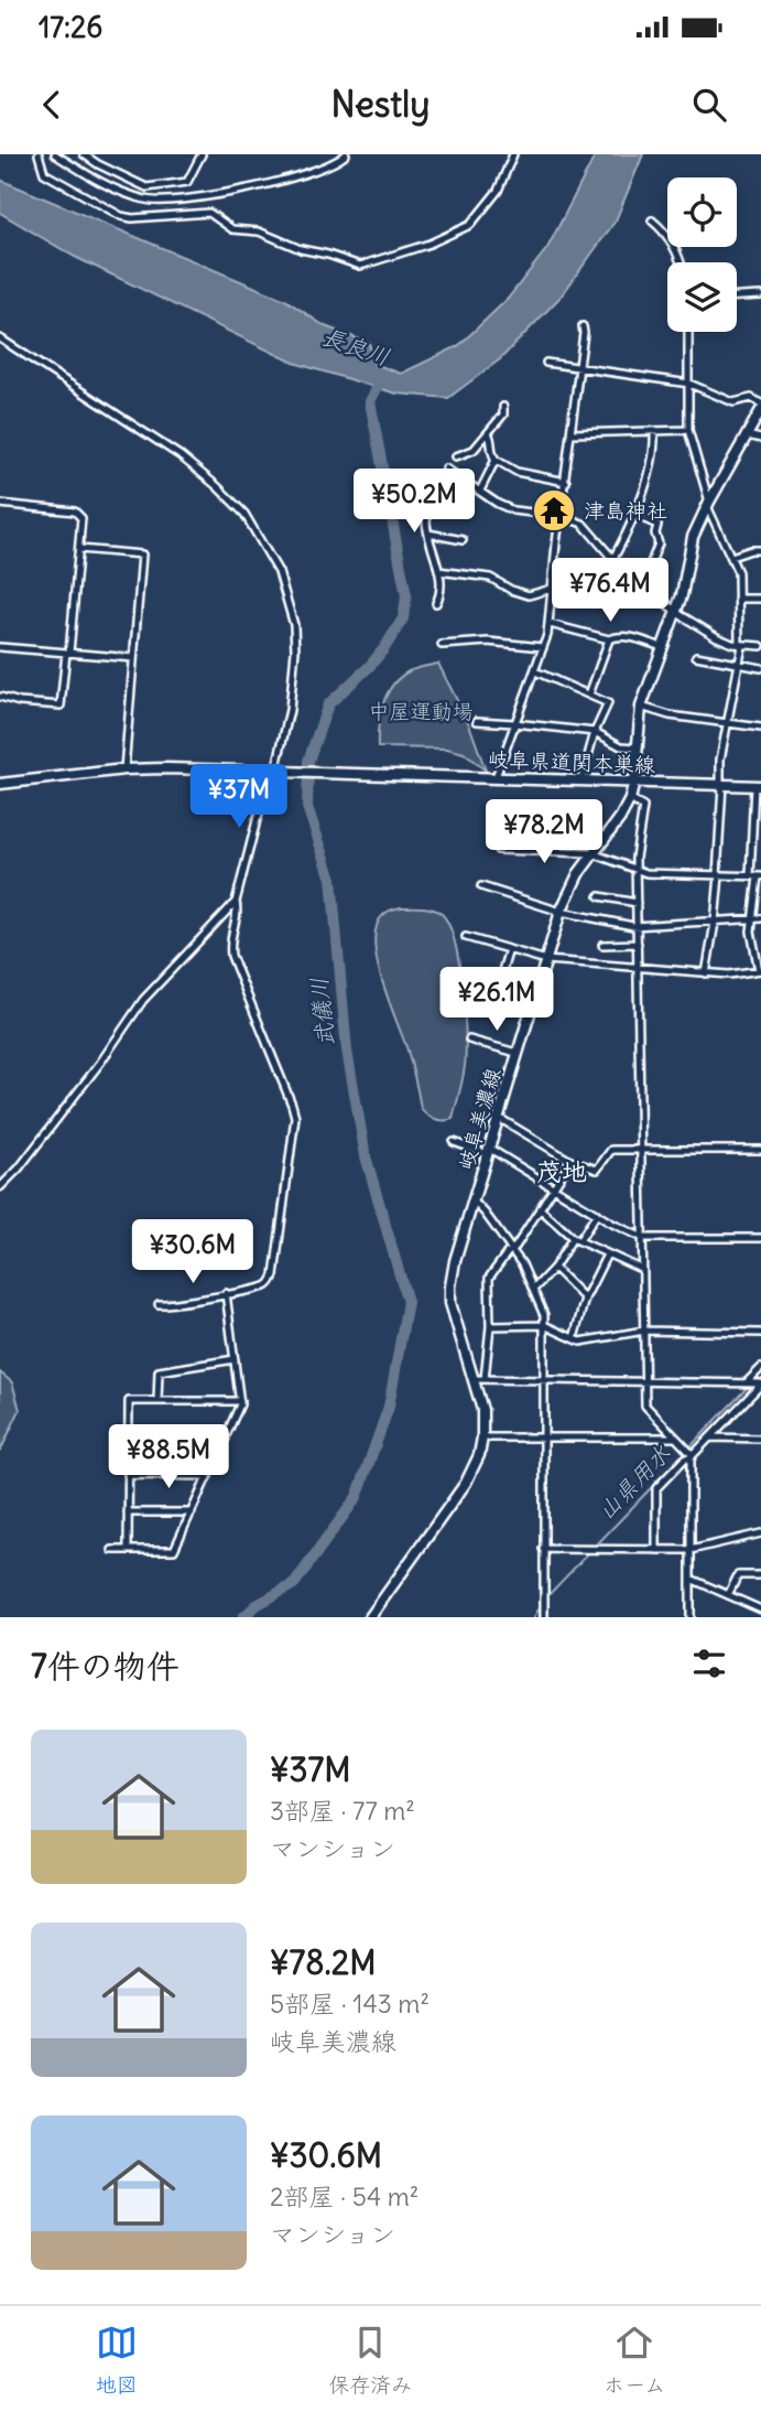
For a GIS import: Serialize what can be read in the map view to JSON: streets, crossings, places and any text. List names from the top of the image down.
{
  "streets": {
    "main road": ["岐阜県道関本巣線", "岐阜美濃線"]
  },
  "crossings": [
    ["岐阜県道関本巣線", "岐阜美濃線"]
  ],
  "districts": ["茂地"],
  "water": ["長良川", "武儀川", "山県用水"],
  "parks": ["中屋運動場"],
  "places": {
    "temple": ["津島神社"]
  },
  "page": {
    "status": "17:26",
    "header": "Nestly",
    "price": [
      "¥50.2M",
      "¥76.4M",
      "¥37M",
      "¥78.2M",
      "¥26.1M",
      "¥30.6M",
      "¥88.5M"
    ],
    "heading": "7件の物件",
    "list": [
      {
        "name": "¥37M",
        "note": "3部屋 · 77 m² · マンション"
      },
      {
        "name": "¥78.2M",
        "note": "5部屋 · 143 m² · 岐阜美濃線"
      },
      {
        "name": "¥30.6M",
        "note": "2部屋 · 54 m² · マンション"
      }
    ],
    "tabs": ["地図", "保存済み", "ホーム"]
  }
}
